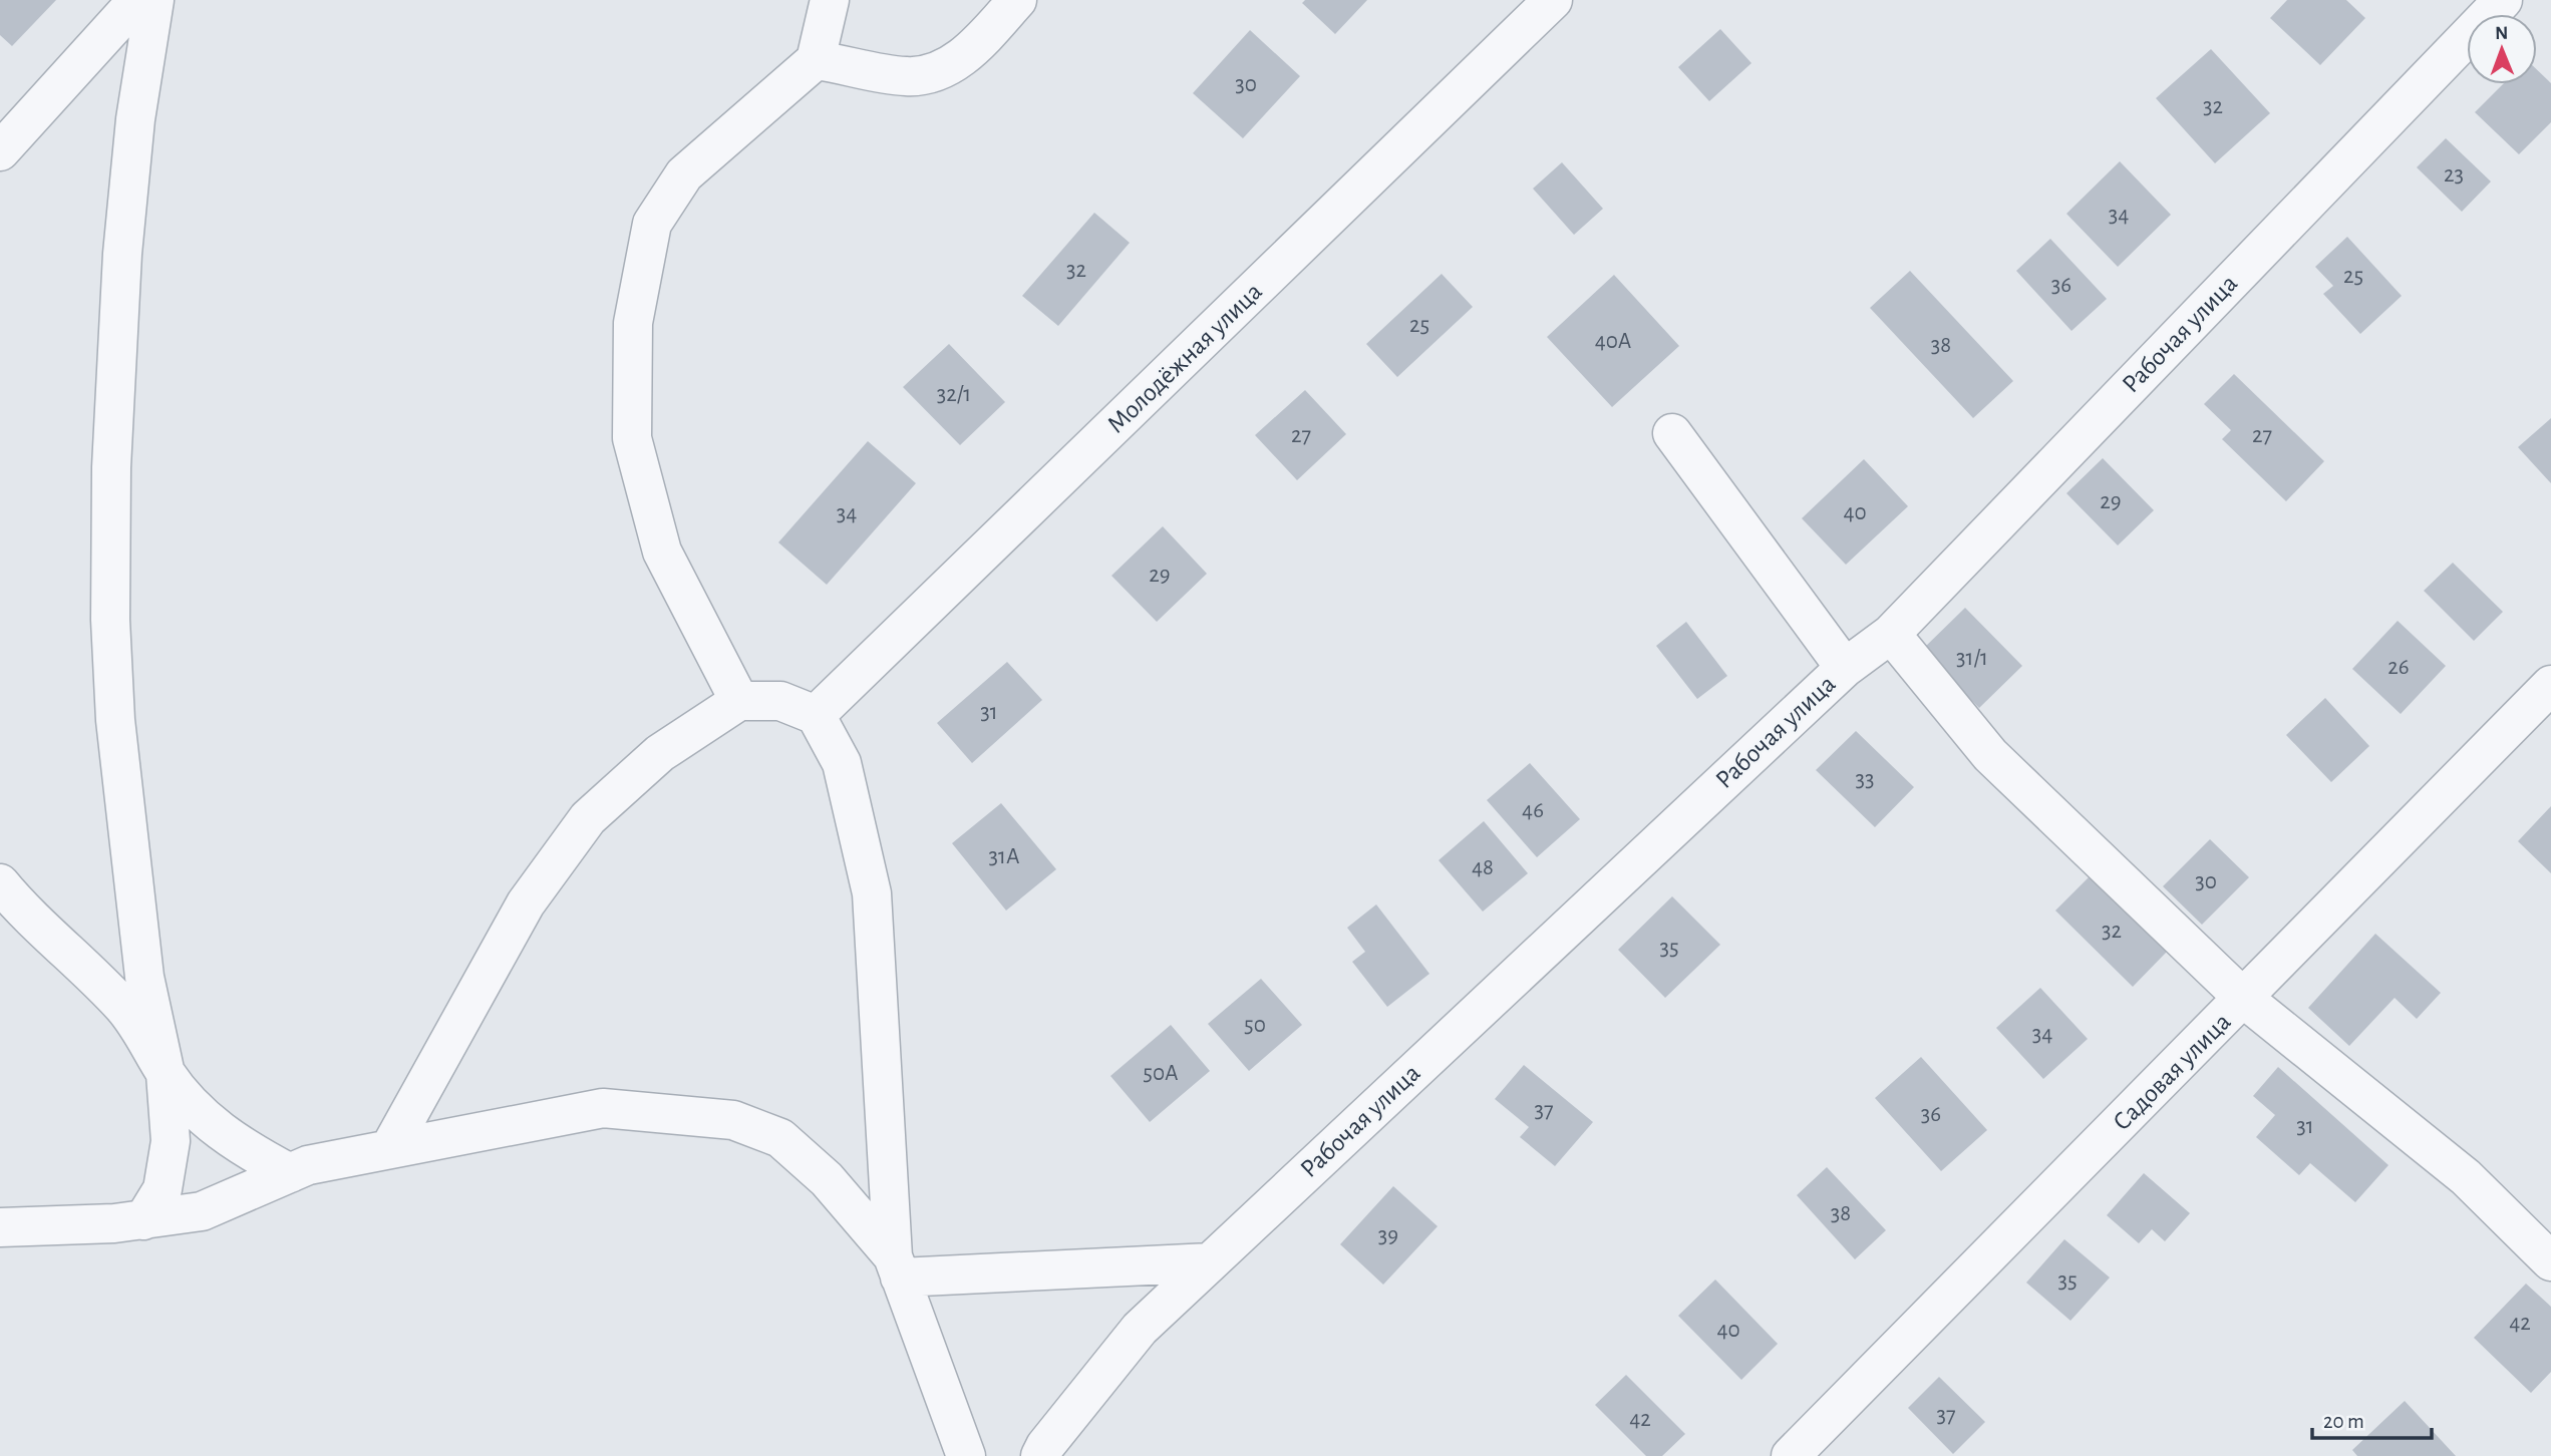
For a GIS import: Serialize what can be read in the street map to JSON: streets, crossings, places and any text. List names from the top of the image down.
{
  "streets": {
    "street": ["Рабочая улица", "Молодёжная улица", "Садовая улица"]
  },
  "house_numbers": [
    "30",
    "32",
    "23",
    "34",
    "32",
    "25",
    "36",
    "25",
    "40А",
    "38",
    "32/1",
    "27",
    "27",
    "29",
    "40",
    "34",
    "29",
    "31/1",
    "26",
    "31",
    "33",
    "46",
    "31А",
    "48",
    "30",
    "32",
    "35",
    "50",
    "34",
    "50А",
    "37",
    "36",
    "31",
    "38",
    "39",
    "35",
    "42",
    "40",
    "37",
    "42"
  ],
  "scale_bar": "20 m",
  "north": "top"
}
